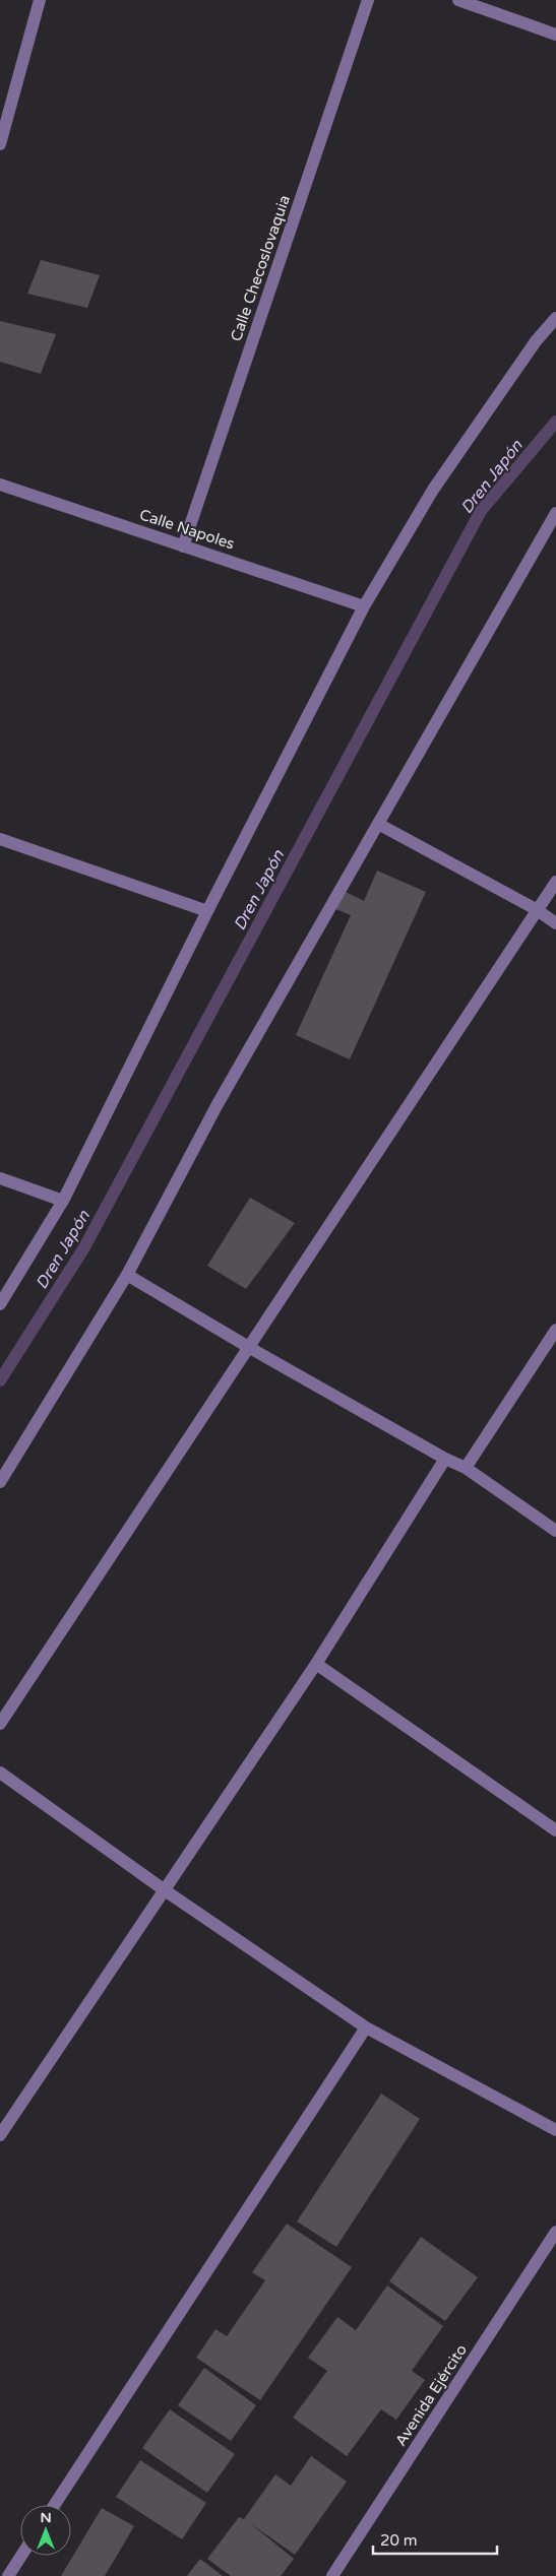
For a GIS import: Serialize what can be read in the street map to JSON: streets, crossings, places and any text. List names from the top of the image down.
{
  "streets": {
    "street": ["Calle Checoslovaquia", "Calle Napoles", "Avenida Ejército"]
  },
  "crossings": [
    ["Calle Checoslovaquia", "Calle Napoles"]
  ],
  "water": ["Dren Japón"],
  "scale_bar": "20 m",
  "north": "top"
}
